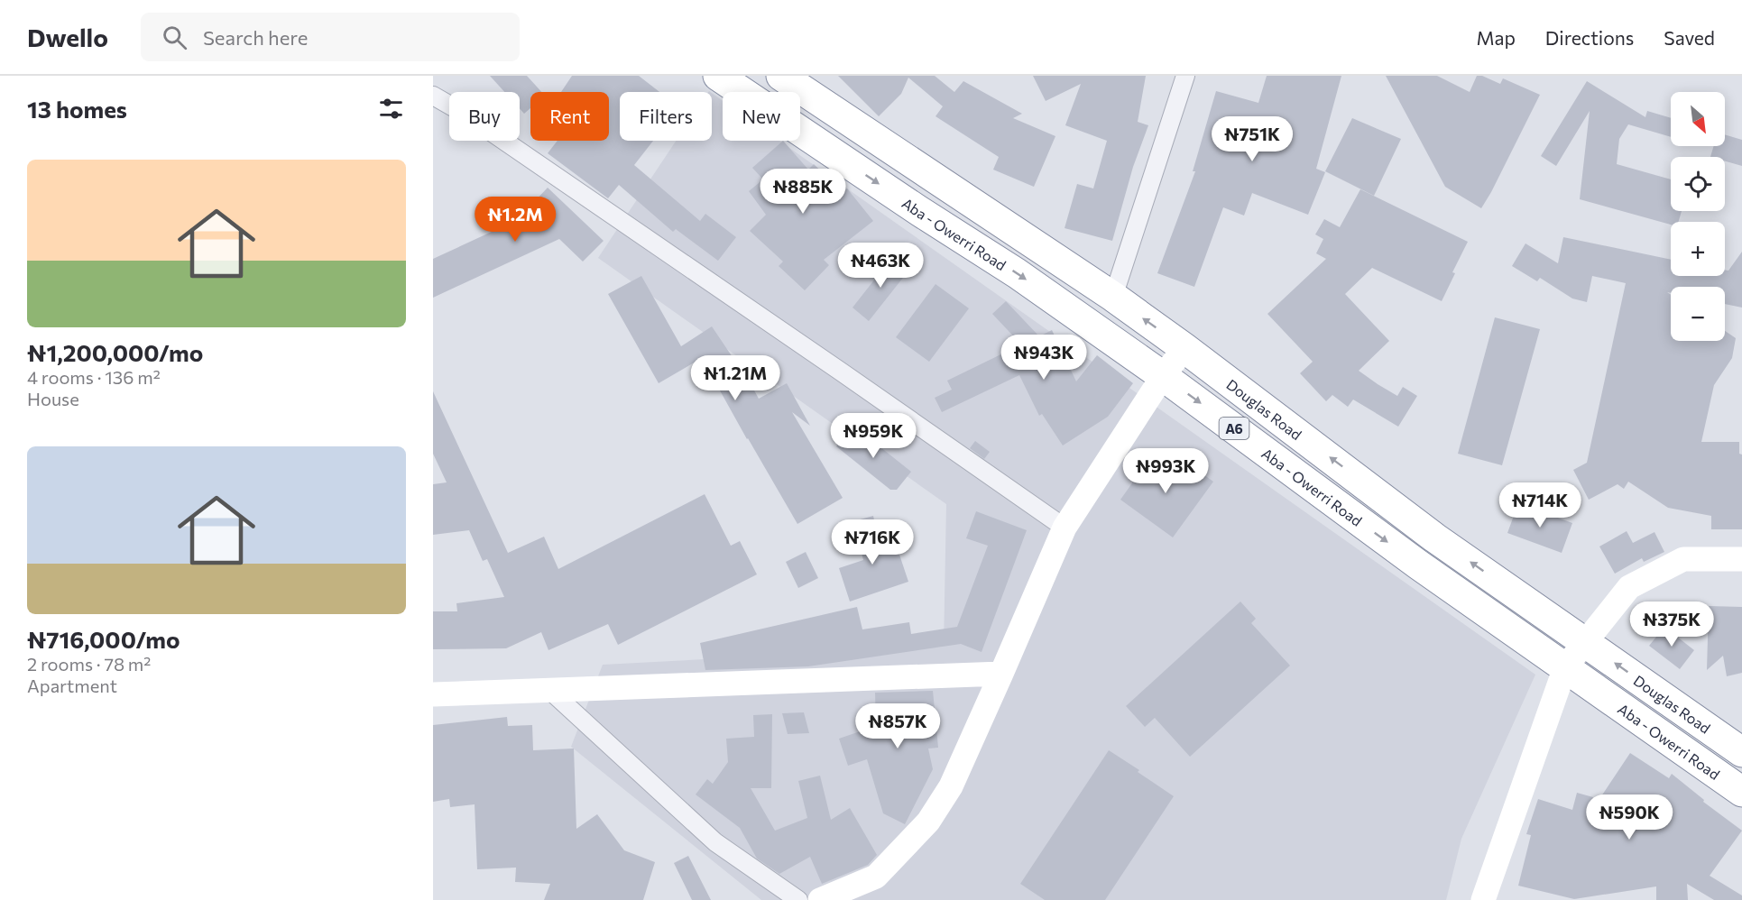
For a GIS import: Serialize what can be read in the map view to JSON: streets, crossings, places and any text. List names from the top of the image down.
{
  "streets": {
    "highway": ["Aba - Owerri Road", "Douglas Road", "A6"]
  },
  "one_way": ["Aba - Owerri Road", "Douglas Road"],
  "north": "bottom right",
  "page": {
    "header": "Dwello",
    "search": "Search here",
    "nav": ["Map", "Directions", "Saved"],
    "heading": "13 homes",
    "map_buttons": ["+", "−"],
    "chip": [
      "Buy",
      "Rent",
      "Filters",
      "New"
    ],
    "price": [
      "₦751K",
      "₦885K",
      "₦1.2M",
      "₦463K",
      "₦943K",
      "₦1.21M",
      "₦959K",
      "₦993K",
      "₦714K",
      "₦716K",
      "₦375K",
      "₦857K",
      "₦590K"
    ],
    "list": [
      {
        "name": "₦1,200,000/mo",
        "note": "4 rooms · 136 m² · House"
      },
      {
        "name": "₦716,000/mo",
        "note": "2 rooms · 78 m² · Apartment"
      }
    ]
  }
}
